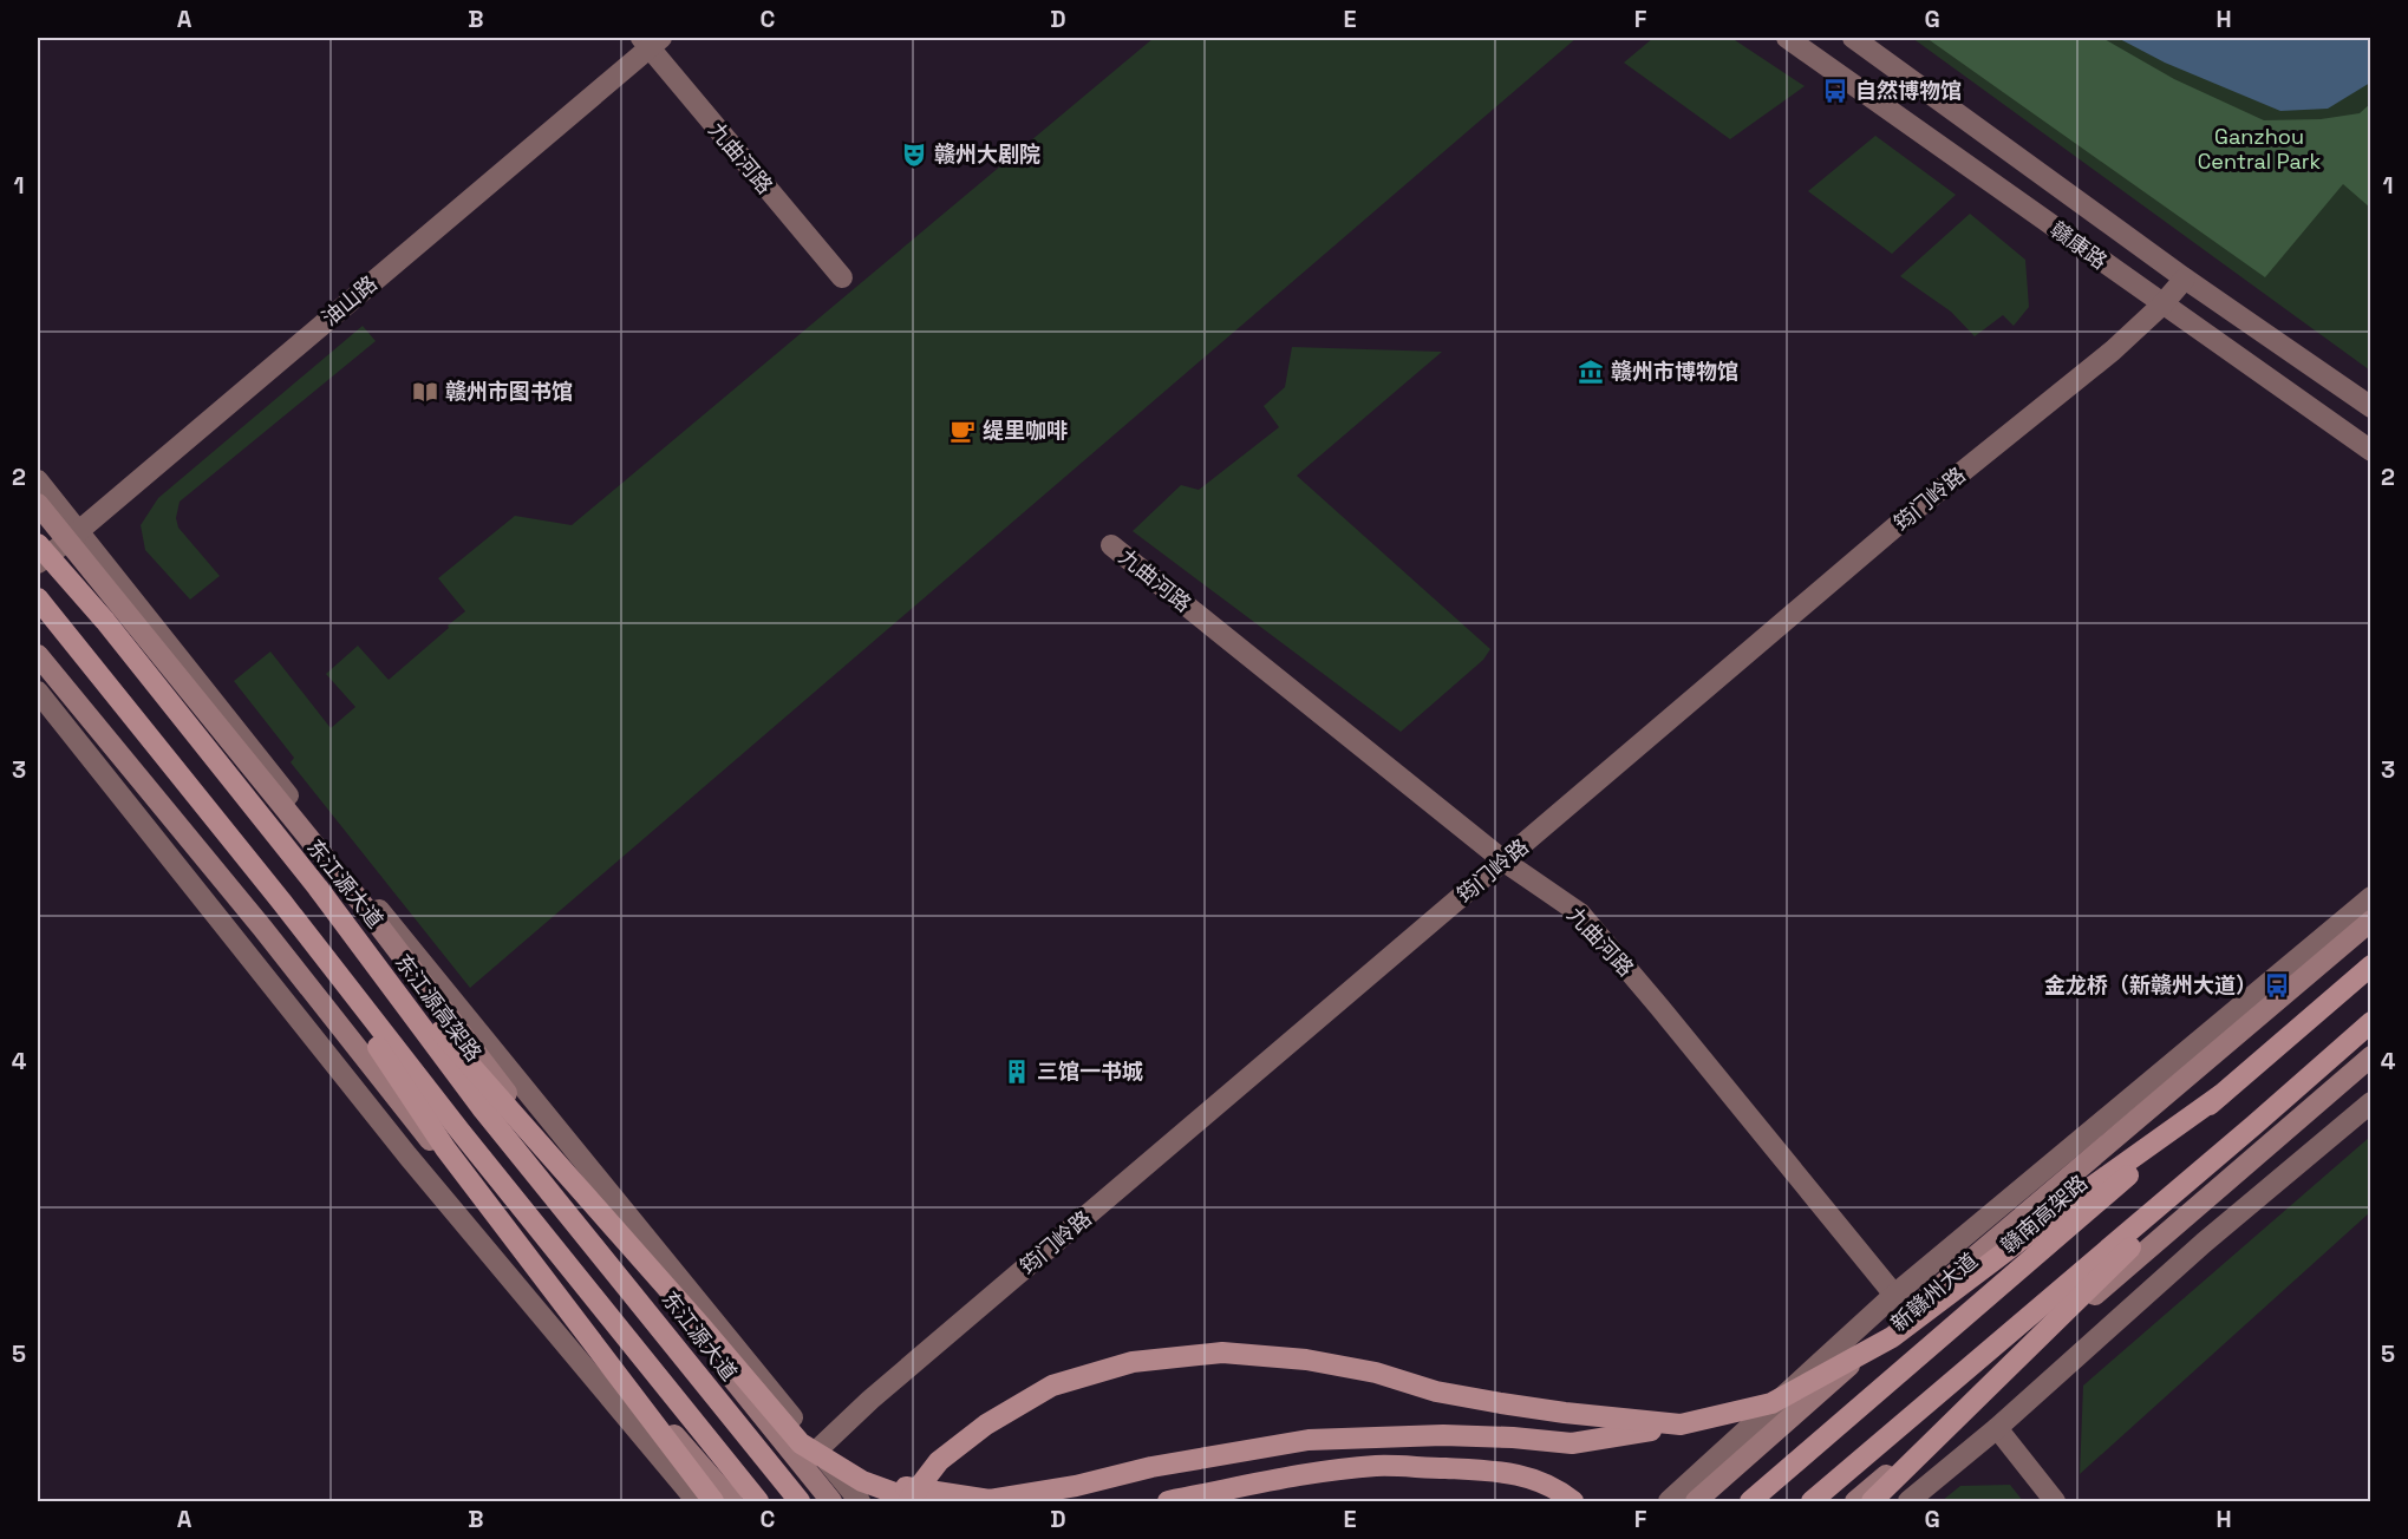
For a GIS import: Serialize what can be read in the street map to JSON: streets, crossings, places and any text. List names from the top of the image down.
{
  "streets": {
    "highway": ["东江源高架路", "赣南高架路"],
    "main road": ["东江源大道", "新赣州大道"],
    "street": [
      "九曲河路",
      "赣康路",
      "油山路",
      "筠门岭路"
    ]
  },
  "crossings": [
    ["九曲河路", "油山路"],
    ["九曲河路", "筠门岭路"],
    ["赣康路", "筠门岭路"],
    ["油山路", "东江源大道"],
    ["筠门岭路", "东江源大道"]
  ],
  "parks": ["Ganzhou Central Park"],
  "places": {
    "bus stop": ["自然博物馆", "金龙桥（新赣州大道）"],
    "theatre": ["赣州大剧院"],
    "museum": ["赣州市博物馆"],
    "library": ["赣州市图书馆"],
    "cafe": ["缇里咖啡"],
    "building": ["三馆一书城"]
  },
  "grid": {
    "columns": [
      "A",
      "B",
      "C",
      "D",
      "E",
      "F",
      "G",
      "H"
    ],
    "rows": [
      "1",
      "2",
      "3",
      "4",
      "5"
    ]
  }
}
